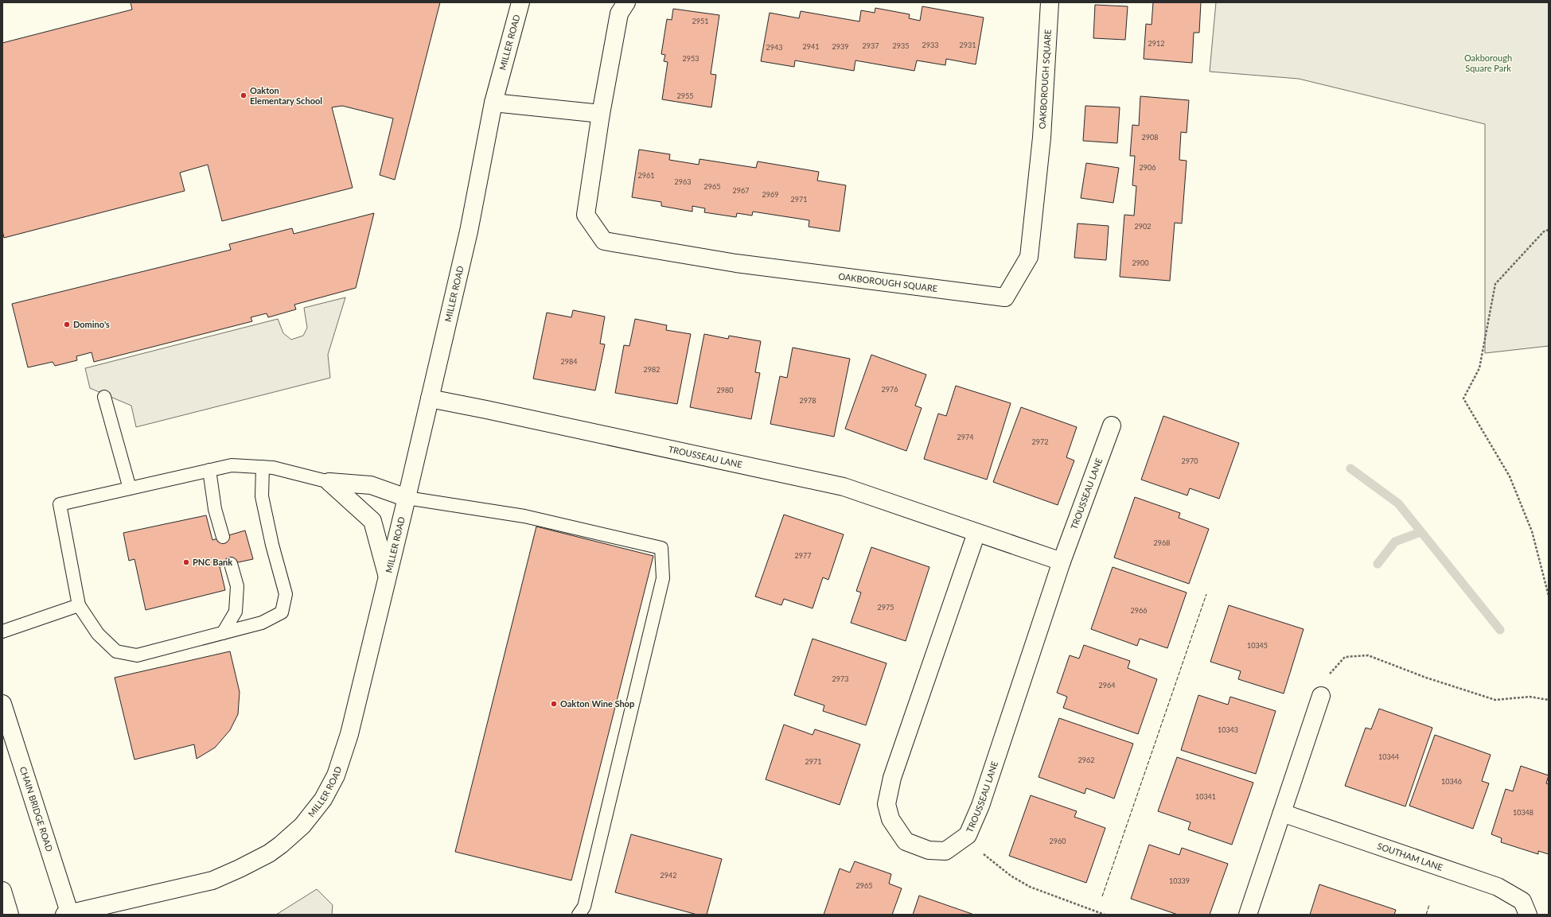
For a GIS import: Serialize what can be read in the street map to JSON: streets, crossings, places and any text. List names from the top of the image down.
{
  "streets": {
    "street": [
      "MILLER ROAD",
      "OAKBOROUGH SQUARE",
      "TROUSSEAU LANE",
      "CHAIN BRIDGE ROAD",
      "SOUTHAM LANE"
    ]
  },
  "crossings": [
    ["MILLER ROAD", "TROUSSEAU LANE"],
    ["MILLER ROAD", "CHAIN BRIDGE ROAD"]
  ],
  "parks": ["Oakborough Square Park"],
  "places": [
    "Oakton Elementary School",
    "Domino's",
    "PNC Bank",
    "Oakton Wine Shop"
  ],
  "house_numbers": [
    "2951",
    "2912",
    "2933",
    "2931",
    "2937",
    "2935",
    "2941",
    "2939",
    "2943",
    "2953",
    "2955",
    "2908",
    "2906",
    "2961",
    "2963",
    "2965",
    "2967",
    "2969",
    "2971",
    "2902",
    "2900",
    "2984",
    "2982",
    "2976",
    "2980",
    "2978",
    "2974",
    "2972",
    "2970",
    "2968",
    "2977",
    "2975",
    "2966",
    "10345",
    "2973",
    "2964",
    "10343",
    "10344",
    "2962",
    "2971",
    "10346",
    "10341",
    "10348",
    "2960",
    "2942",
    "10339",
    "2965"
  ]
}
